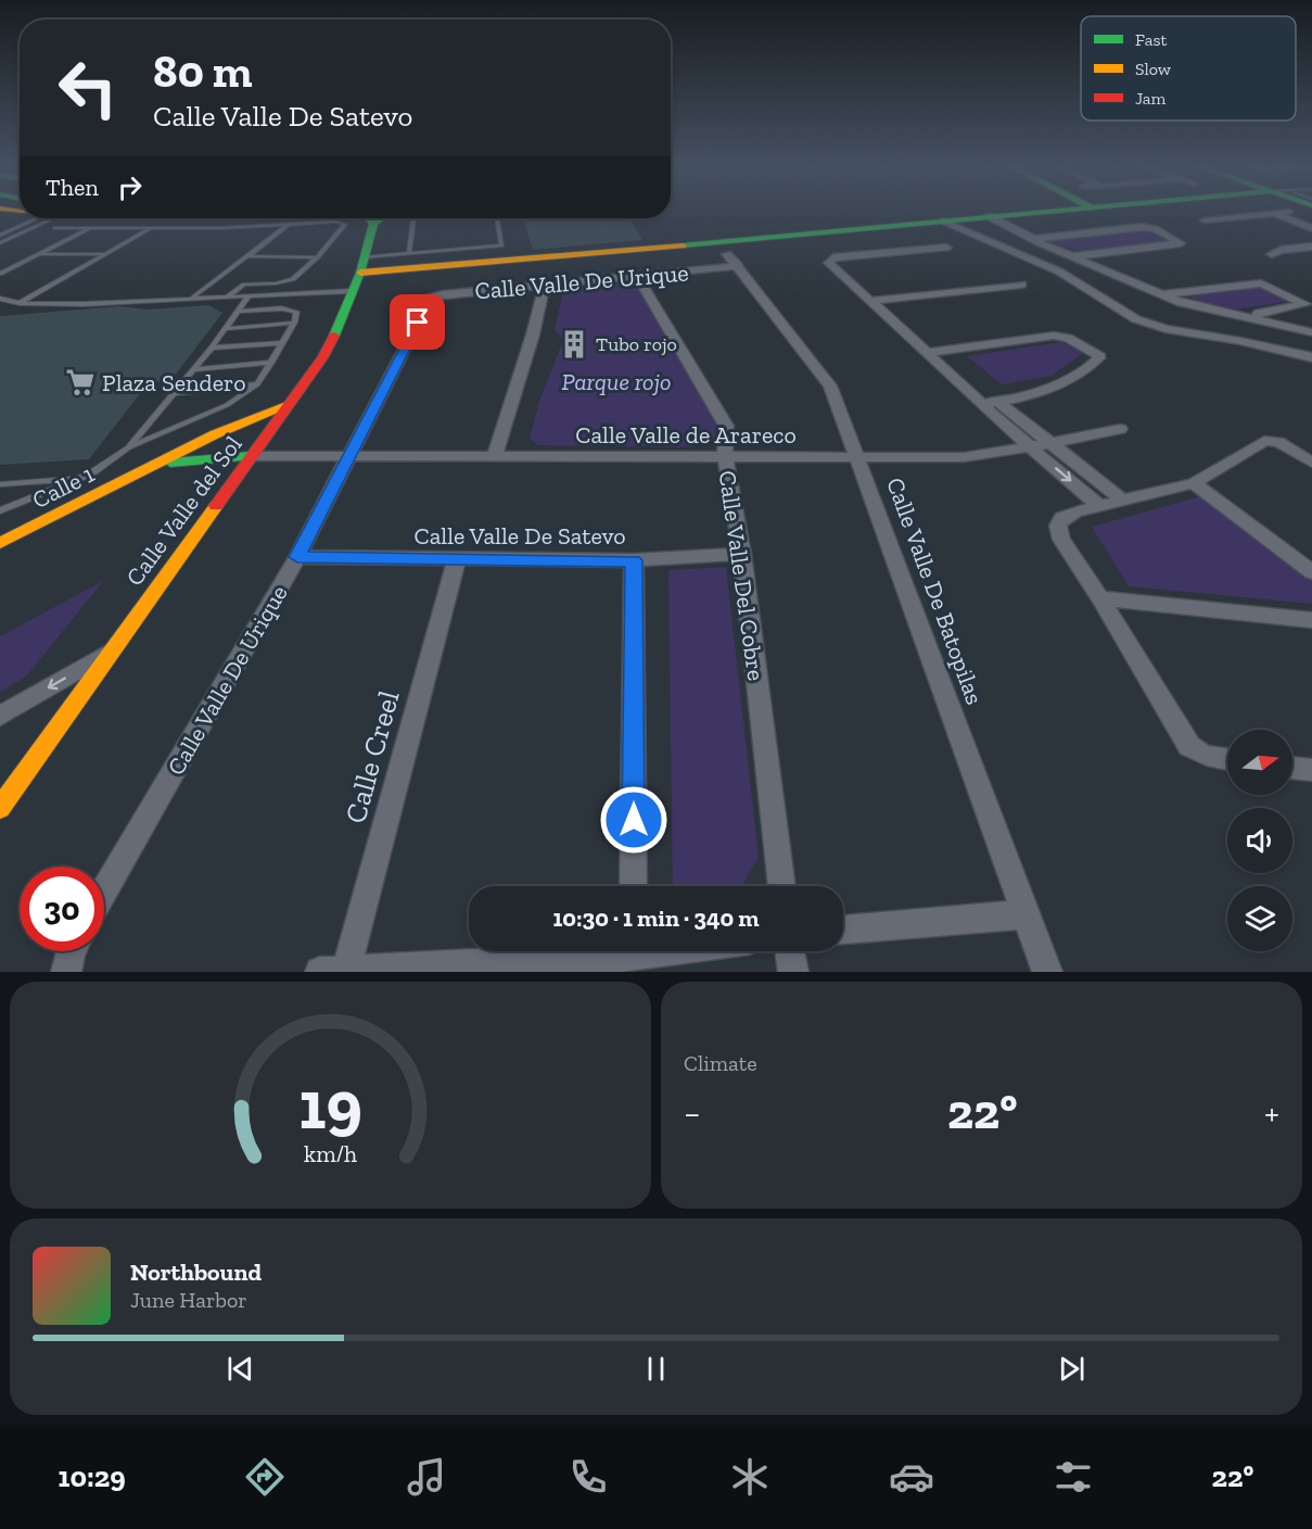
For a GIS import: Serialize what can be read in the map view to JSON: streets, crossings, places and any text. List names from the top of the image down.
{
  "streets": {
    "main road": ["Calle 1", "Calle Valle del Sol"],
    "street": [
      "Calle Valle De Urique",
      "Calle Valle de Arareco",
      "Calle Valle De Satevo",
      "Calle Valle Del Cobre",
      "Calle Valle De Batopilas",
      "Calle Creel"
    ]
  },
  "crossings": [
    ["Calle Valle De Urique", "Calle Valle de Arareco"],
    ["Calle Valle De Urique", "Calle Valle De Satevo"],
    ["Calle Valle De Urique", "Calle Valle Del Cobre"],
    ["Calle Valle De Urique", "Calle Valle De Batopilas"],
    ["Calle Valle de Arareco", "Calle 1"],
    ["Calle Valle de Arareco", "Calle Valle del Sol"],
    ["Calle Valle de Arareco", "Calle Valle Del Cobre"],
    ["Calle Valle de Arareco", "Calle Valle De Batopilas"],
    ["Calle 1", "Calle Valle del Sol"],
    ["Calle Valle De Satevo", "Calle Valle Del Cobre"],
    ["Calle Valle De Satevo", "Calle Creel"]
  ],
  "parks": ["Parque rojo"],
  "places": {
    "building": ["Tubo rojo"],
    "supermarket": ["Plaza Sendero"]
  },
  "legend": ["Fast", "Slow", "Jam"],
  "north": "right",
  "page": {
    "turn": ["80 m", "Calle Valle De Satevo"],
    "then": "Then",
    "limit": "30",
    "trip": "10:30 · 1 min · 340 m",
    "tile": "Climate",
    "heat": ["−", "22°", "+"],
    "song": ["Northbound", "June Harbor"],
    "tabs": ["10:29", "22°"],
    "gauge": ["19", "km/h"]
  }
}
